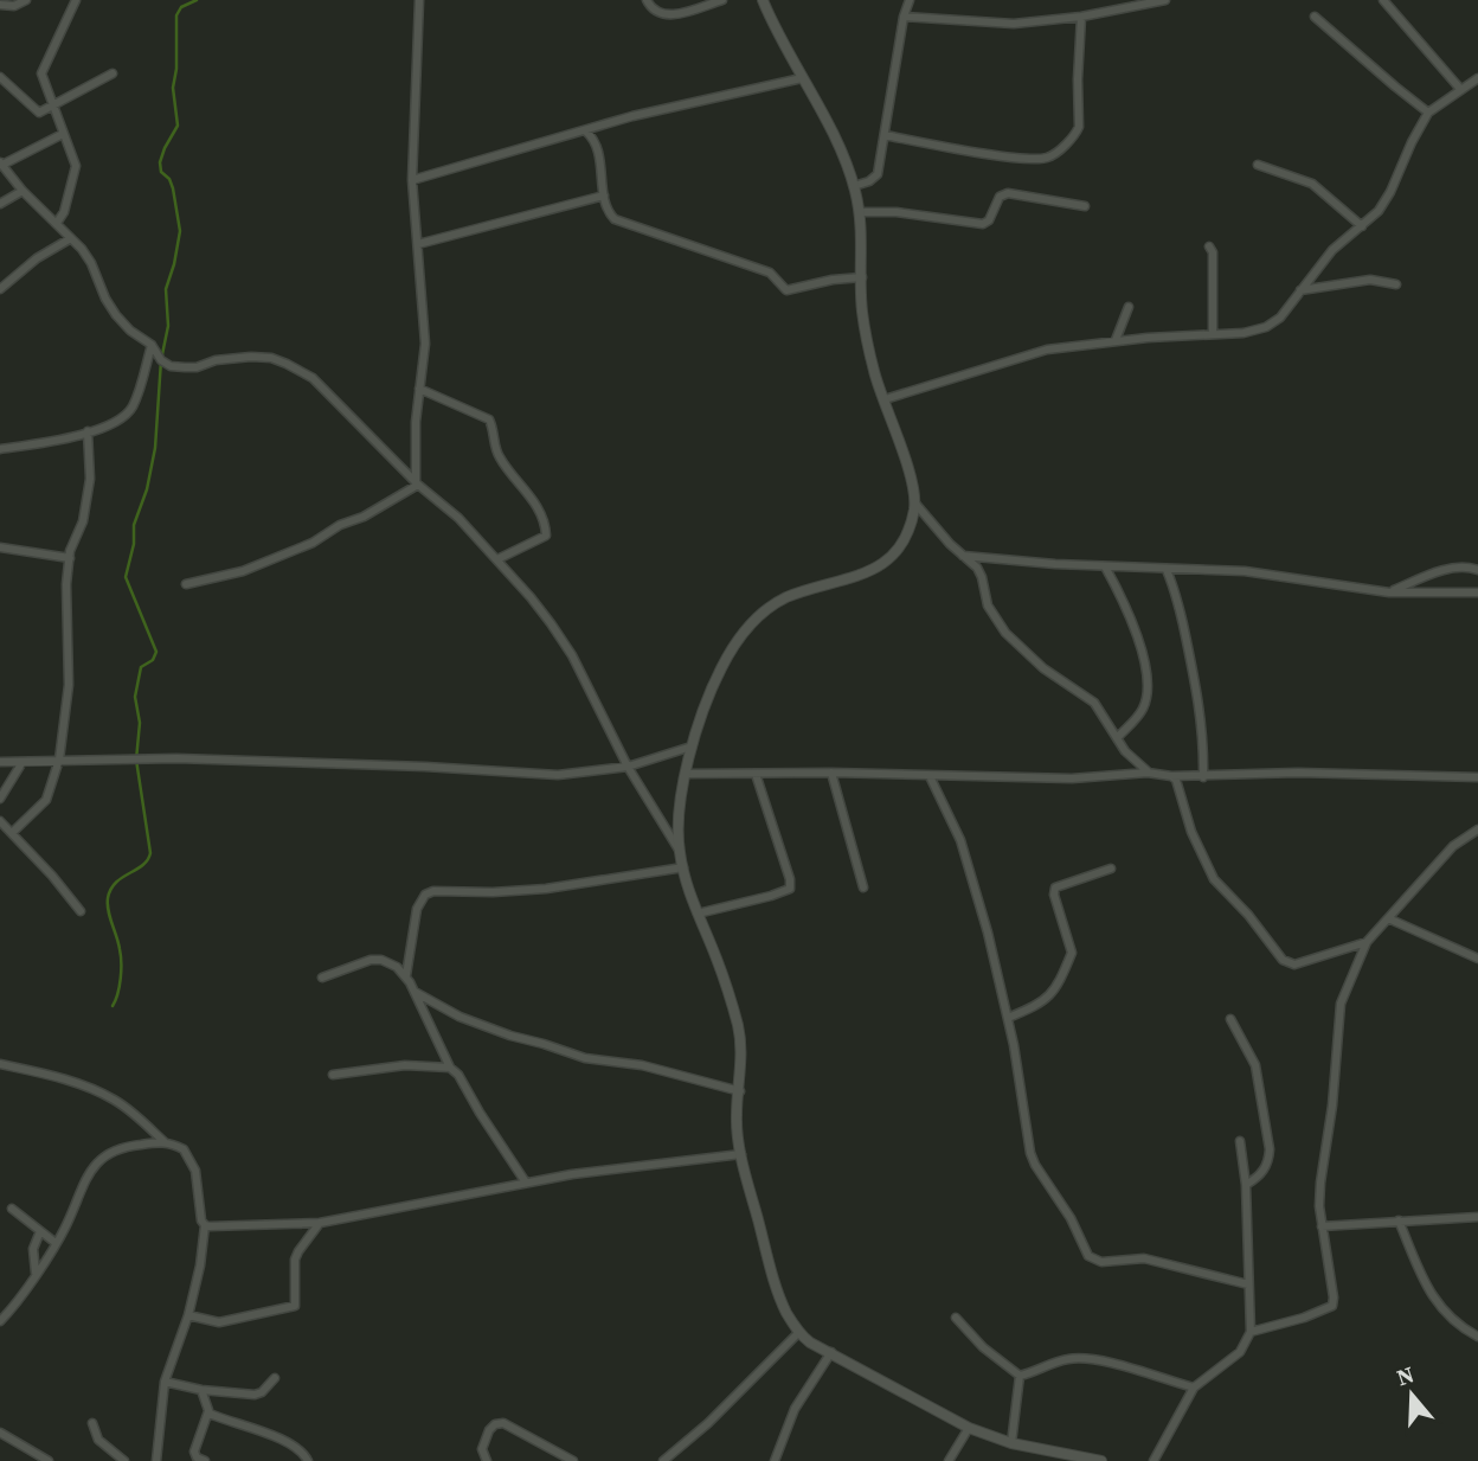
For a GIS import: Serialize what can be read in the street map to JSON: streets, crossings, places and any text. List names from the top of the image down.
{
  "north": "top"
}
